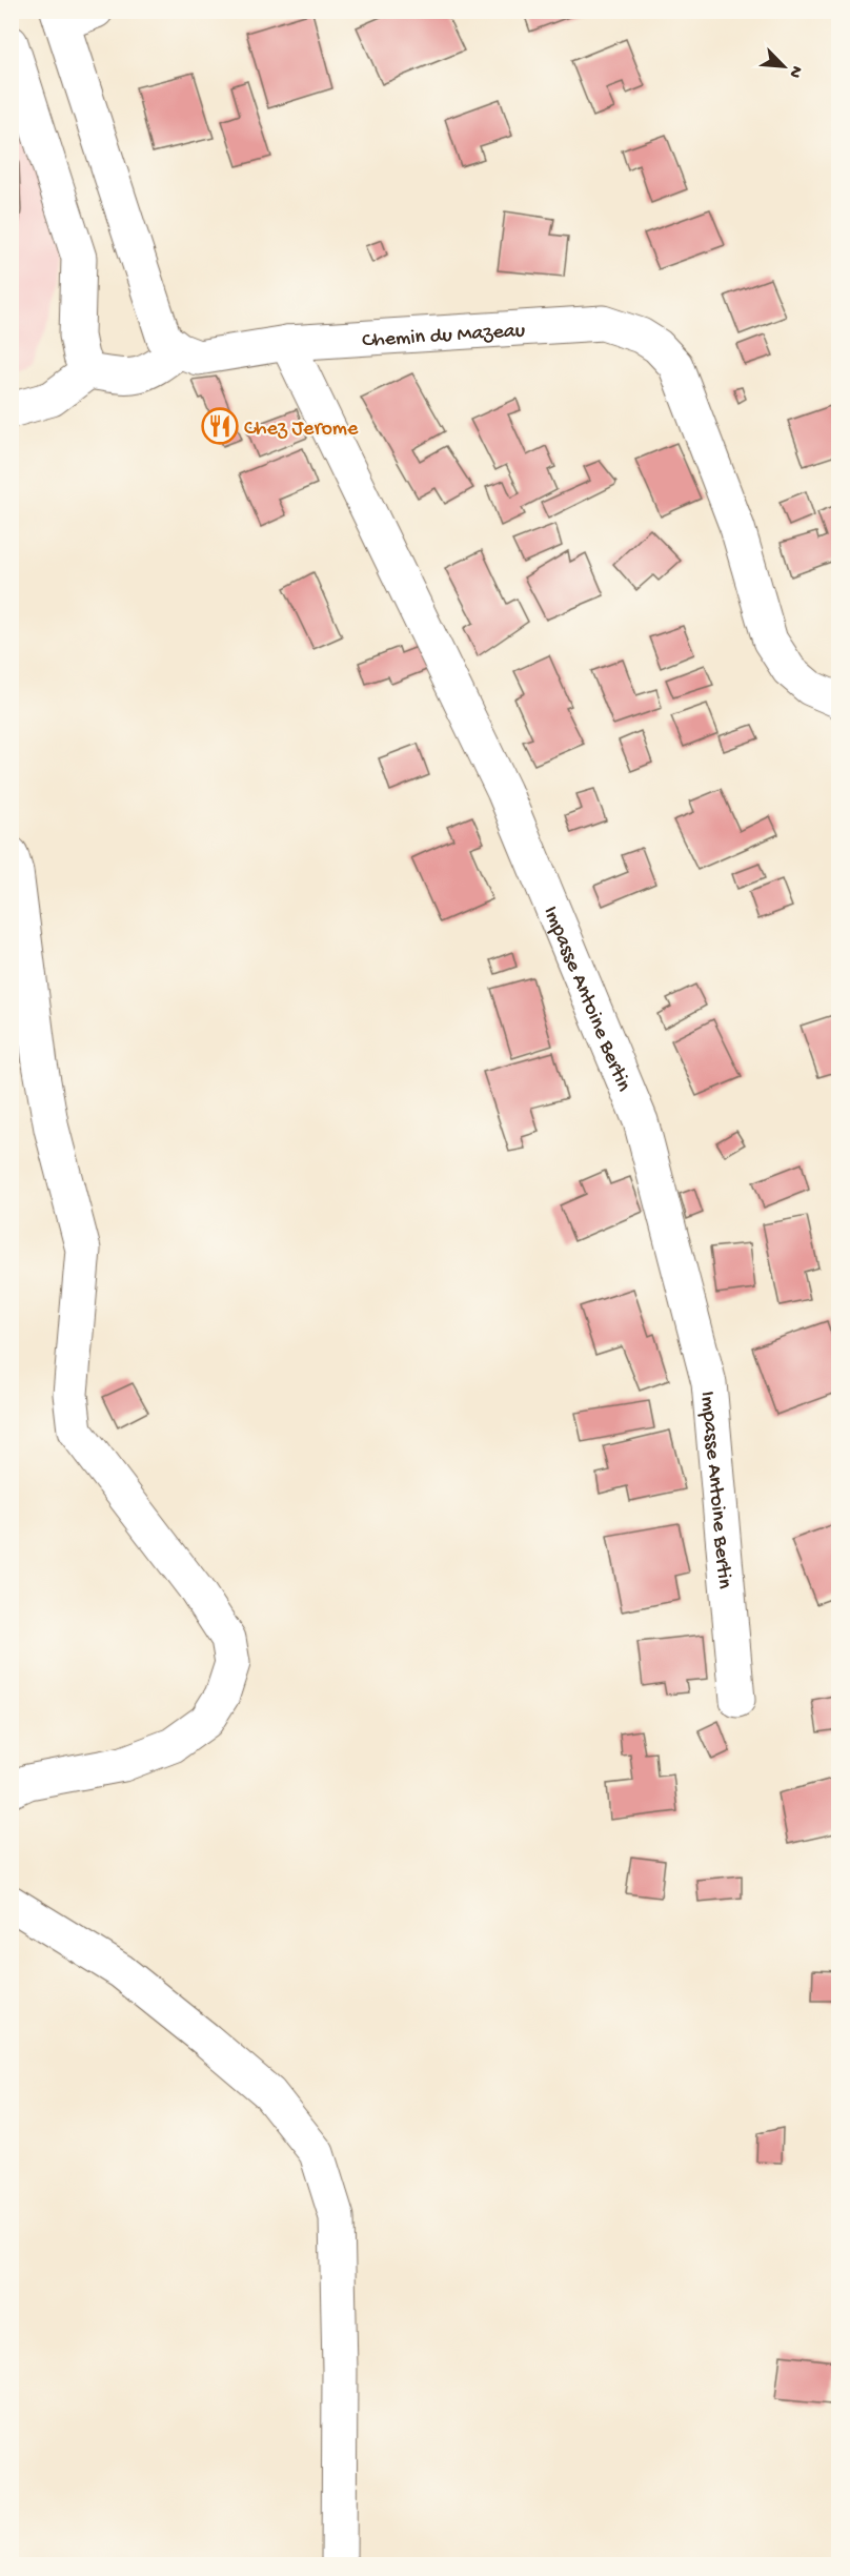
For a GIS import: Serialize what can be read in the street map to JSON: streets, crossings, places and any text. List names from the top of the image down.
{
  "streets": {
    "street": ["Chemin du Mazeau", "Impasse Antoine Bertin"]
  },
  "crossings": [
    ["Chemin du Mazeau", "Impasse Antoine Bertin"]
  ],
  "places": {
    "restaurant": ["Chez Jerome"]
  },
  "north": "bottom right"
}
